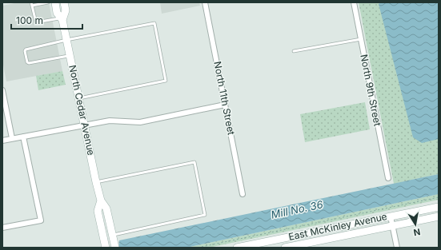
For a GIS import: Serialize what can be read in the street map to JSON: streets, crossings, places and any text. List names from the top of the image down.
{
  "streets": {
    "main road": ["North Cedar Avenue", "East McKinley Avenue"],
    "street": ["North 9th Street", "North 11th Street"]
  },
  "water": ["Mill No. 36"],
  "scale_bar": "100 m",
  "north": "bottom"
}
